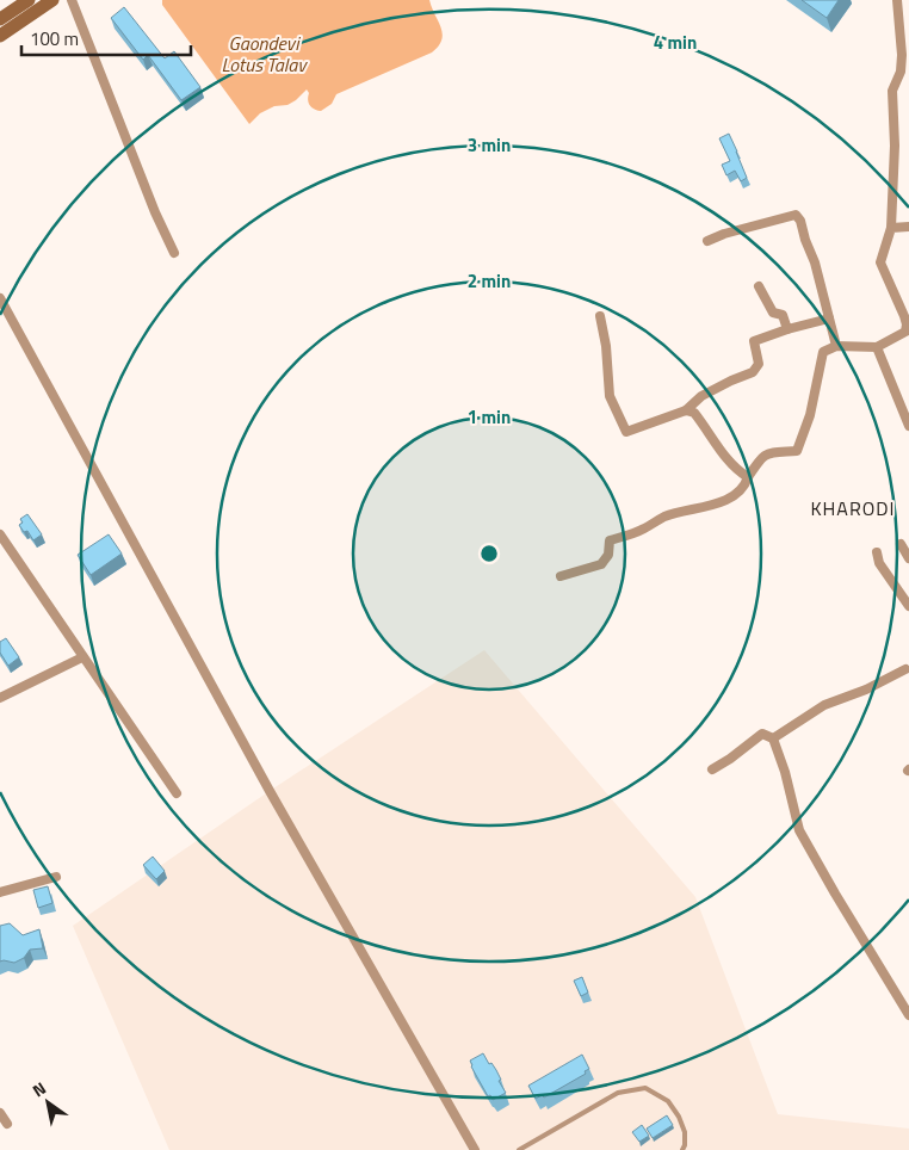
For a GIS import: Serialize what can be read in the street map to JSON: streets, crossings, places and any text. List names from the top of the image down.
{
  "districts": ["KHARODI"],
  "water": ["Gaondevi Lotus Talav"],
  "scale_bar": "100 m",
  "north": "top left",
  "rings": [
    "4 min",
    "3 min",
    "2 min",
    "1 min"
  ]
}
